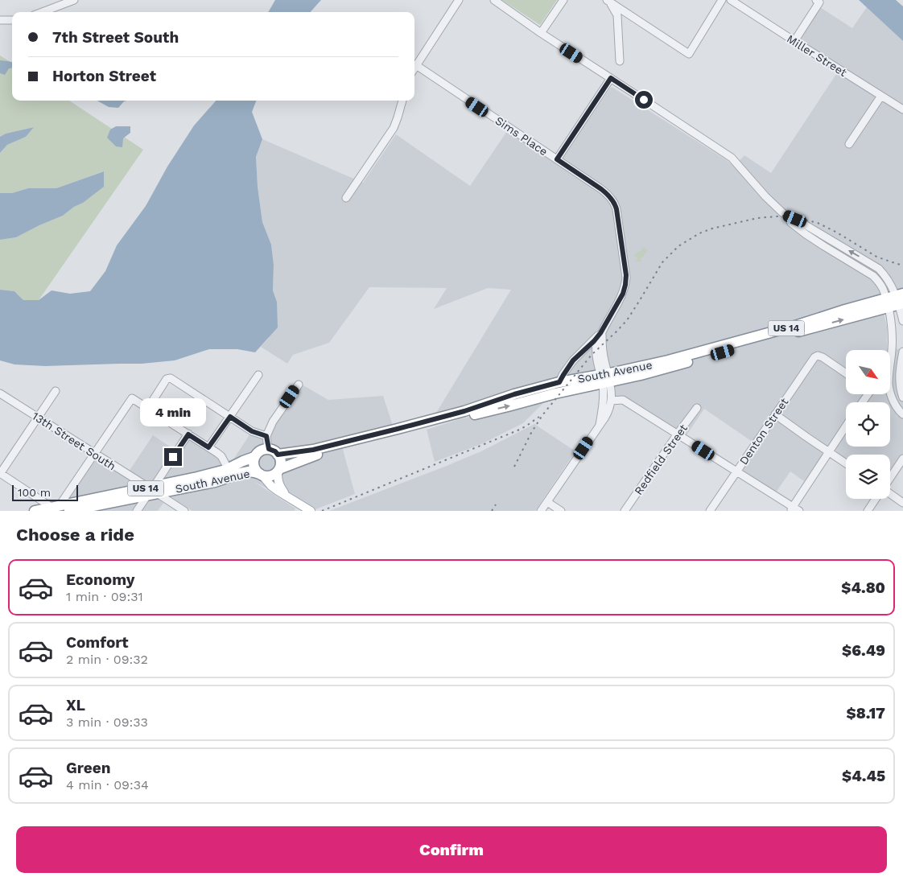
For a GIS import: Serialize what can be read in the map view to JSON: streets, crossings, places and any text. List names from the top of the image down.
{
  "streets": {
    "highway": ["US 14", "South Avenue"],
    "street": [
      "Miller Street",
      "Sims Place",
      "Denton Street",
      "13th Street South",
      "Redfield Street"
    ]
  },
  "crossings": [
    ["Sims Place", "South Avenue"],
    ["South Avenue", "13th Street South"]
  ],
  "scale_bar": "100 m",
  "north": "bottom right",
  "page": {
    "banner": ["7th Street South", "Horton Street"],
    "bubble": "4 min",
    "scale": "100 m",
    "heading": "Choose a ride",
    "list": [
      {
        "name": "Economy",
        "note": "1 min · 09:31",
        "value": "$4.80"
      },
      {
        "name": "Comfort",
        "note": "2 min · 09:32",
        "value": "$6.49"
      },
      {
        "name": "XL",
        "note": "3 min · 09:33",
        "value": "$8.17"
      },
      {
        "name": "Green",
        "note": "4 min · 09:34",
        "value": "$4.45"
      }
    ],
    "buttons": "Confirm"
  }
}
